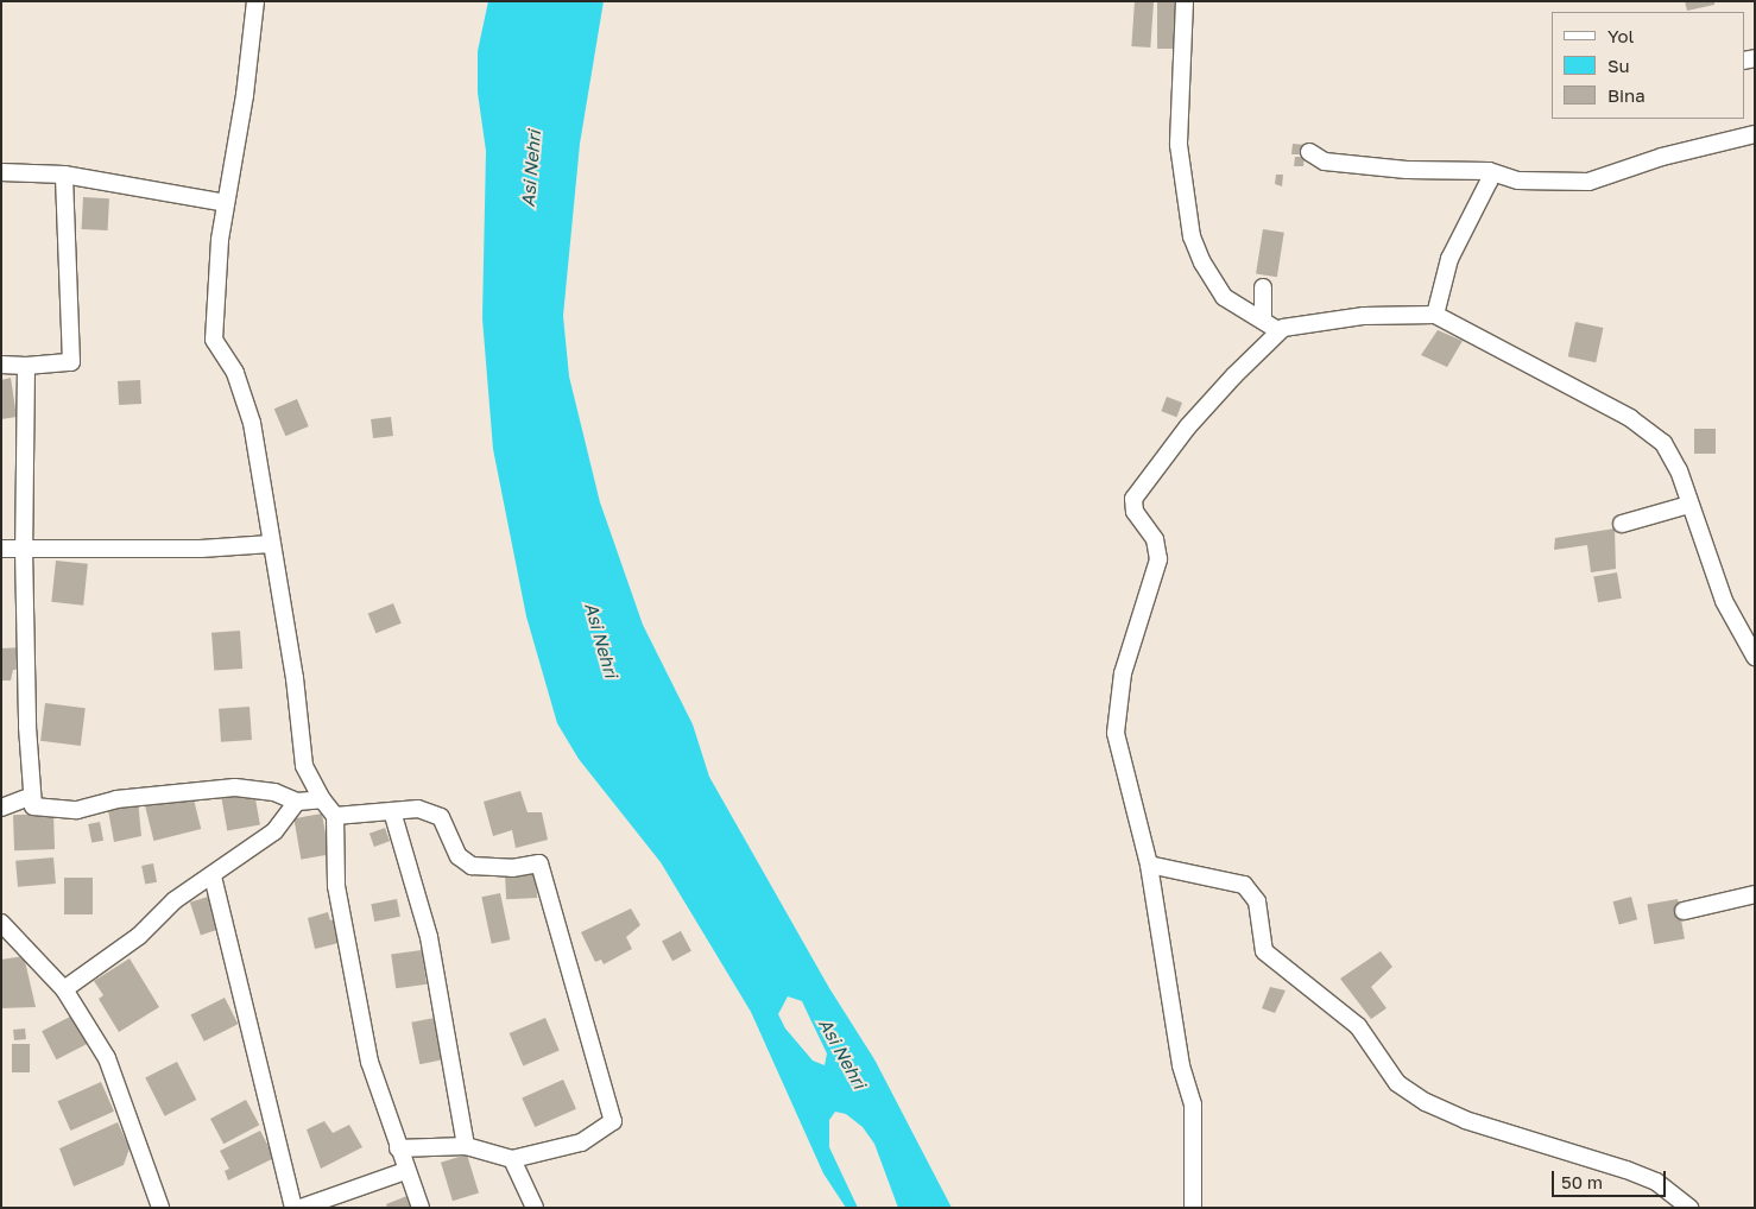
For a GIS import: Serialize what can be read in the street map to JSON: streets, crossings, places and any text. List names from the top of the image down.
{
  "water": ["Asi Nehri"],
  "legend": ["Yol", "Su", "Bina"],
  "scale_bar": "50 m"
}
